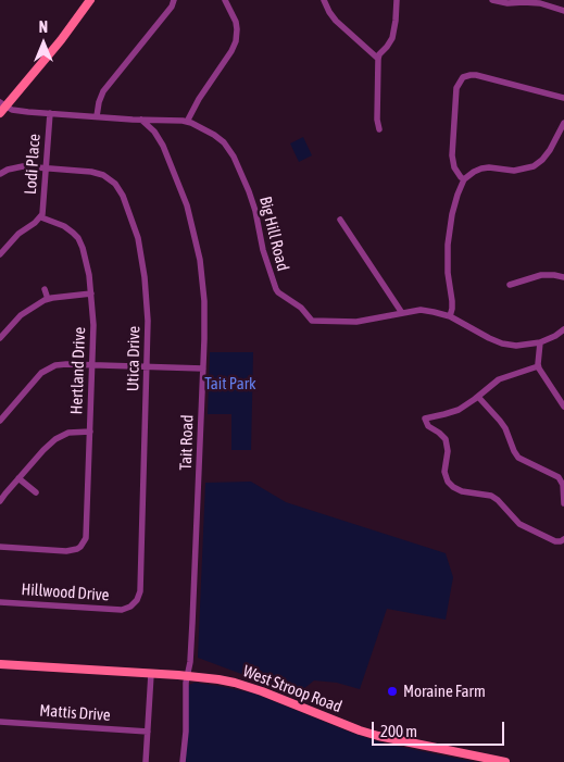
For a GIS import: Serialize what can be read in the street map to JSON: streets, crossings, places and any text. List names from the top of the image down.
{
  "streets": {
    "main road": ["West Stroop Road"],
    "street": [
      "Lodi Place",
      "Big Hill Road",
      "Utica Drive",
      "Hertland Drive",
      "Tait Road",
      "Hillwood Drive",
      "Mattis Drive"
    ]
  },
  "crossings": [
    ["Lodi Place", "Big Hill Road"],
    ["Lodi Place", "Utica Drive"],
    ["Lodi Place", "Hertland Drive"],
    ["Big Hill Road", "Tait Road"],
    ["Utica Drive", "Hillwood Drive"],
    ["Tait Road", "West Stroop Road"]
  ],
  "parks": ["Tait Park"],
  "places": ["Moraine Farm"],
  "scale_bar": "200 m",
  "north": "top"
}
